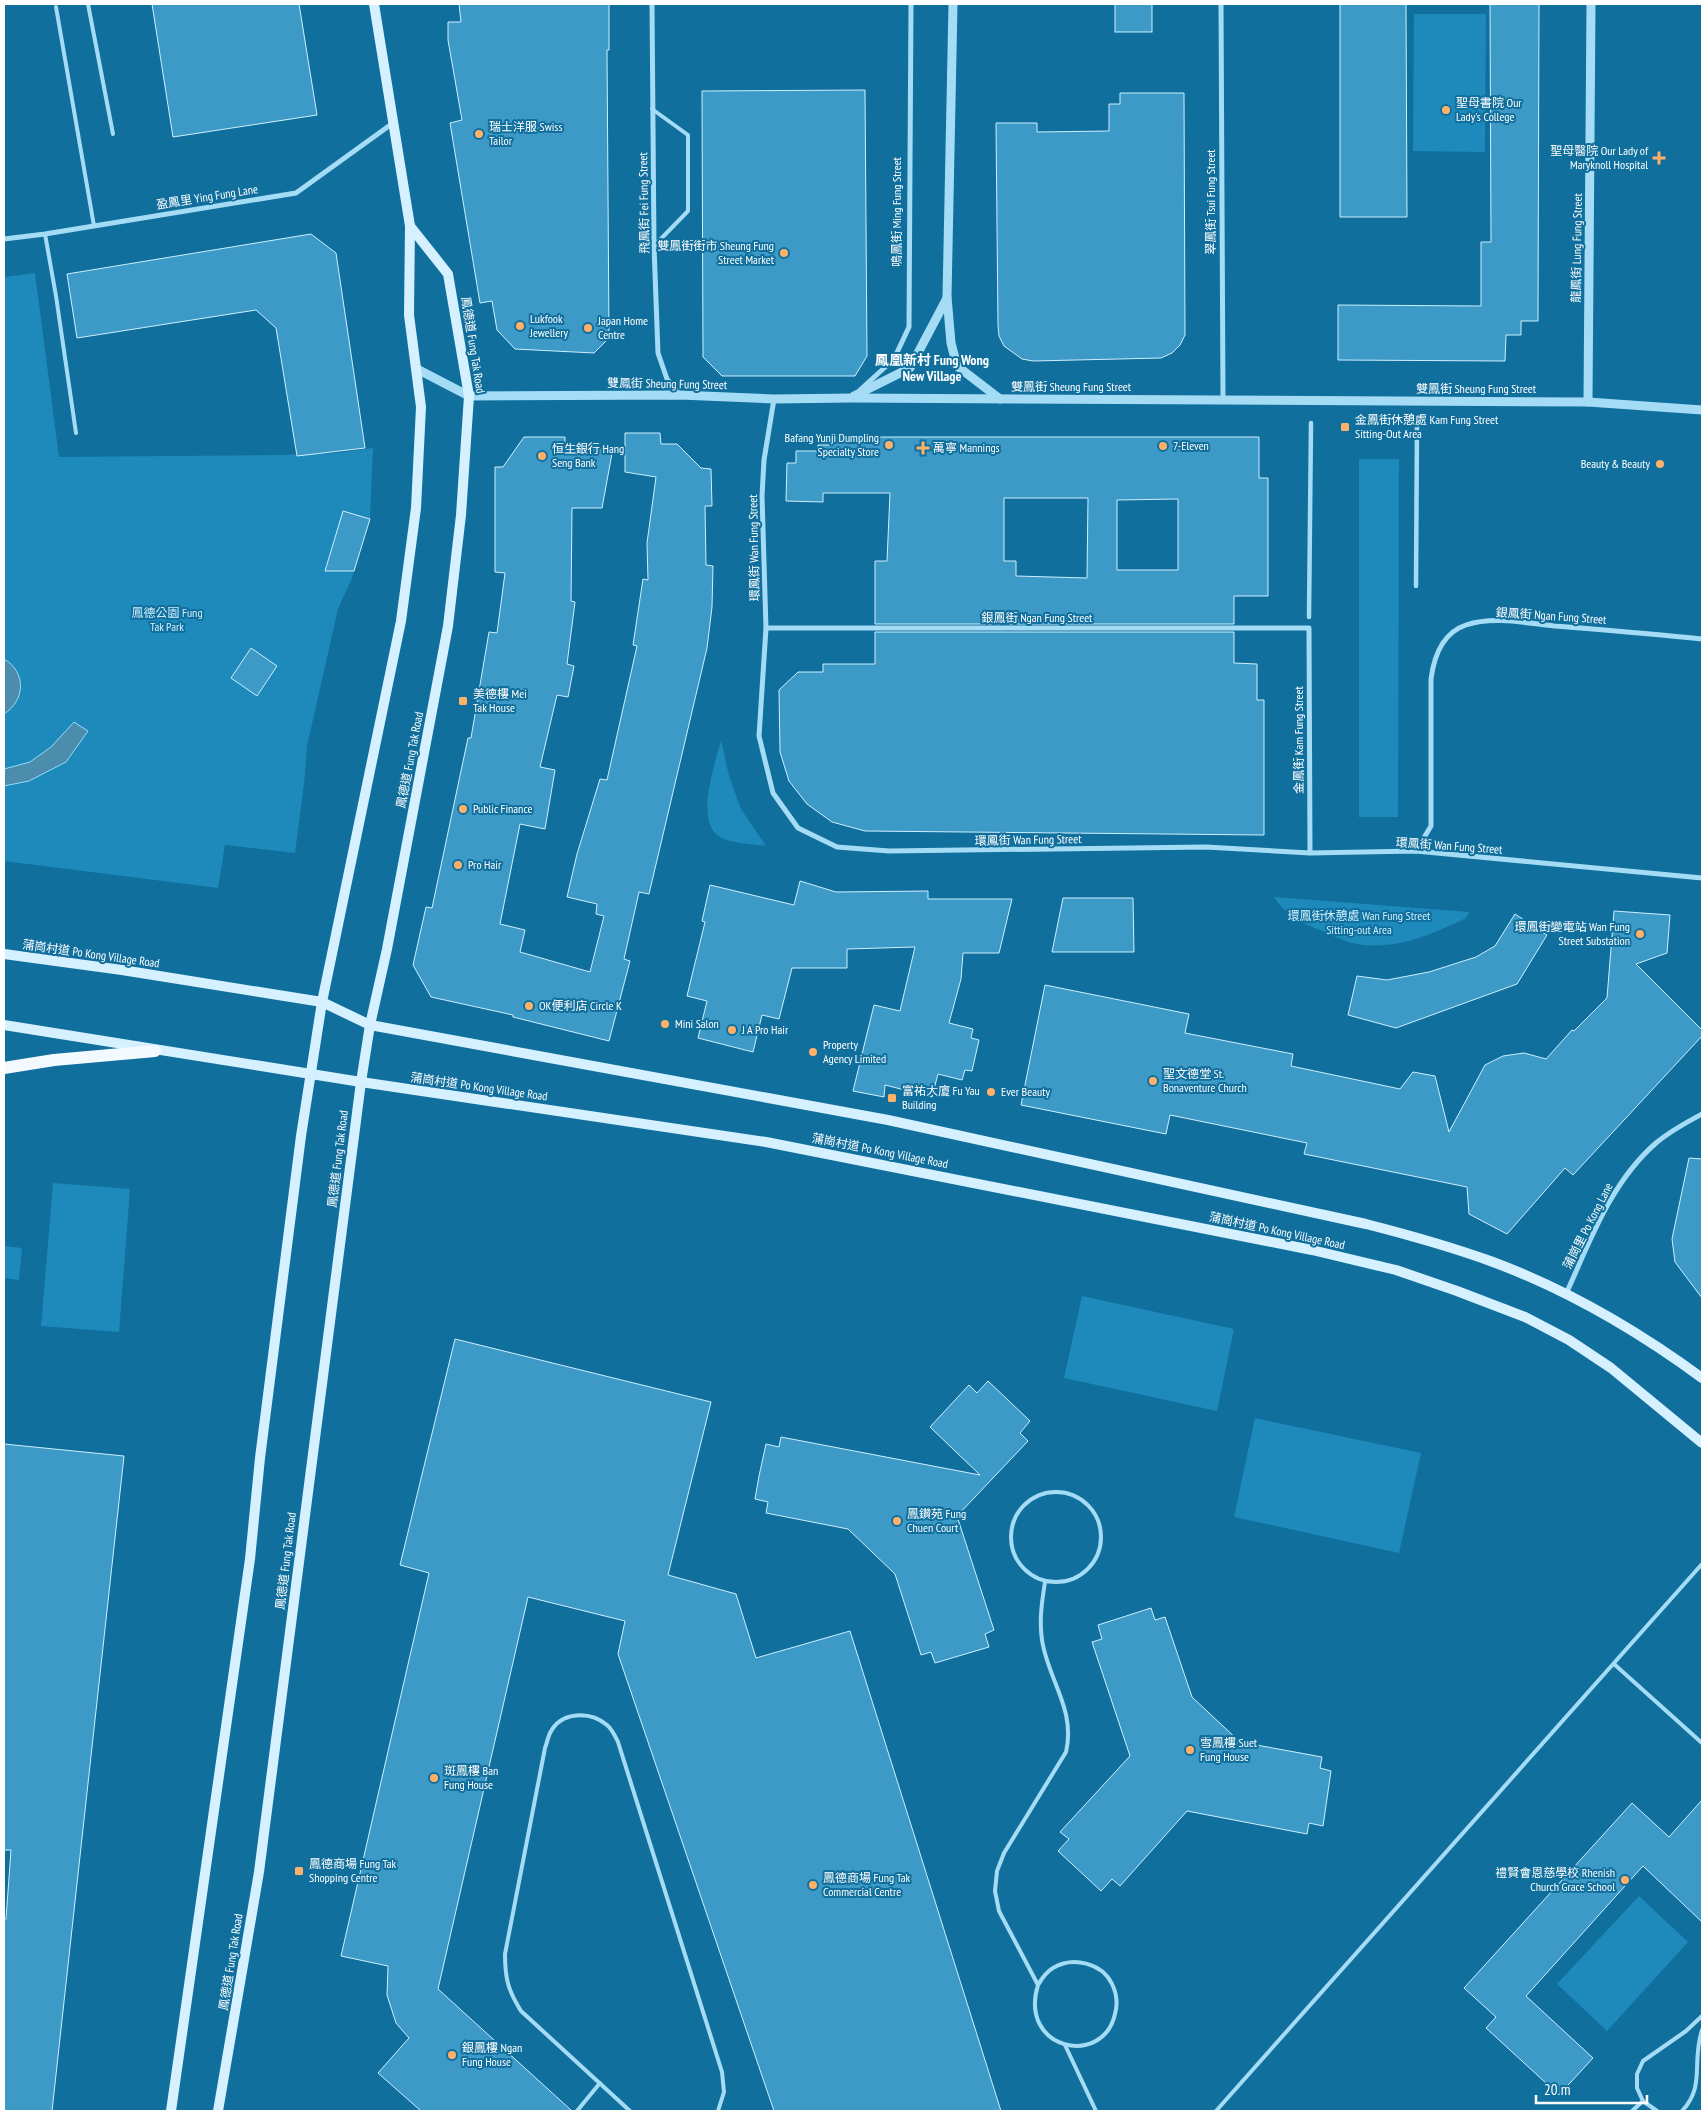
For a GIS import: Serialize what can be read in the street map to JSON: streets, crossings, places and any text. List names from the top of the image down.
{
  "streets": {
    "main road": ["鳳德道 Fung Tak Road", "蒲崗村道 Po Kong Village Road"],
    "street": [
      "盈鳳里 Ying Fung Lane",
      "翠鳳街 Tsui Fung Street",
      "飛鳳街 Fei Fung Street",
      "鳴鳳街 Ming Fung Street",
      "龍鳳街 Lung Fung Street",
      "雙鳳街 Sheung Fung Street",
      "環鳳街 Wan Fung Street",
      "銀鳳街 Ngan Fung Street",
      "金鳳街 Kam Fung Street",
      "蒲崗里 Po Kong Lane"
    ]
  },
  "crossings": [
    ["盈鳳里 Ying Fung Lane", "鳳德道 Fung Tak Road"],
    ["翠鳳街 Tsui Fung Street", "雙鳳街 Sheung Fung Street"],
    ["飛鳳街 Fei Fung Street", "雙鳳街 Sheung Fung Street"],
    ["鳴鳳街 Ming Fung Street", "雙鳳街 Sheung Fung Street"],
    ["龍鳳街 Lung Fung Street", "雙鳳街 Sheung Fung Street"],
    ["鳳德道 Fung Tak Road", "雙鳳街 Sheung Fung Street"],
    ["鳳德道 Fung Tak Road", "蒲崗村道 Po Kong Village Road"],
    ["雙鳳街 Sheung Fung Street", "環鳳街 Wan Fung Street"],
    ["環鳳街 Wan Fung Street", "銀鳳街 Ngan Fung Street"],
    ["環鳳街 Wan Fung Street", "金鳳街 Kam Fung Street"],
    ["銀鳳街 Ngan Fung Street", "金鳳街 Kam Fung Street"],
    ["蒲崗村道 Po Kong Village Road", "蒲崗里 Po Kong Lane"]
  ],
  "districts": ["鳳凰新村 Fung Wong New Village"],
  "parks": ["鳳德公園 Fung Tak Park", "環鳳街休憩處 Wan Fung Street Sitting-out Area"],
  "places": {
    "other": [
      "聖母書院 Our Lady's College",
      "瑞士洋服 Swiss Tailor",
      "雙鳳街街市 Sheung Fung Street Market",
      "Lukfook Jewellery",
      "Japan Home Centre",
      "Bafang Yunji Dumpling Specialty Store",
      "7-Eleven",
      "恒生銀行 Hang Seng Bank",
      "Beauty & Beauty",
      "Public Finance",
      "Pro Hair",
      "環鳳街變電站 Wan Fung Street Substation",
      "OK便利店 Circle K",
      "Mini Salon",
      "J A Pro Hair",
      "Property Agency Limited",
      "聖文德堂 St. Bonaventure Church",
      "Ever Beauty",
      "鳳鑽苑 Fung Chuen Court",
      "雪鳳樓 Suet Fung House",
      "斑鳳樓 Ban Fung House",
      "禮賢會恩慈學校 Rhenish Church Grace School",
      "鳳德商場 Fung Tak Commercial Centre",
      "銀鳳樓 Ngan Fung House"
    ],
    "health": ["聖母醫院 Our Lady of Maryknoll Hospital", "萬寧 Mannings"],
    "transit": [
      "金鳳街休憩處 Kam Fung Street Sitting-Out Area",
      "美德樓 Mei Tak House",
      "富祐大廈 Fu Yau Building",
      "鳳德商場 Fung Tak Shopping Centre"
    ]
  },
  "scale_bar": "20 m"
}
